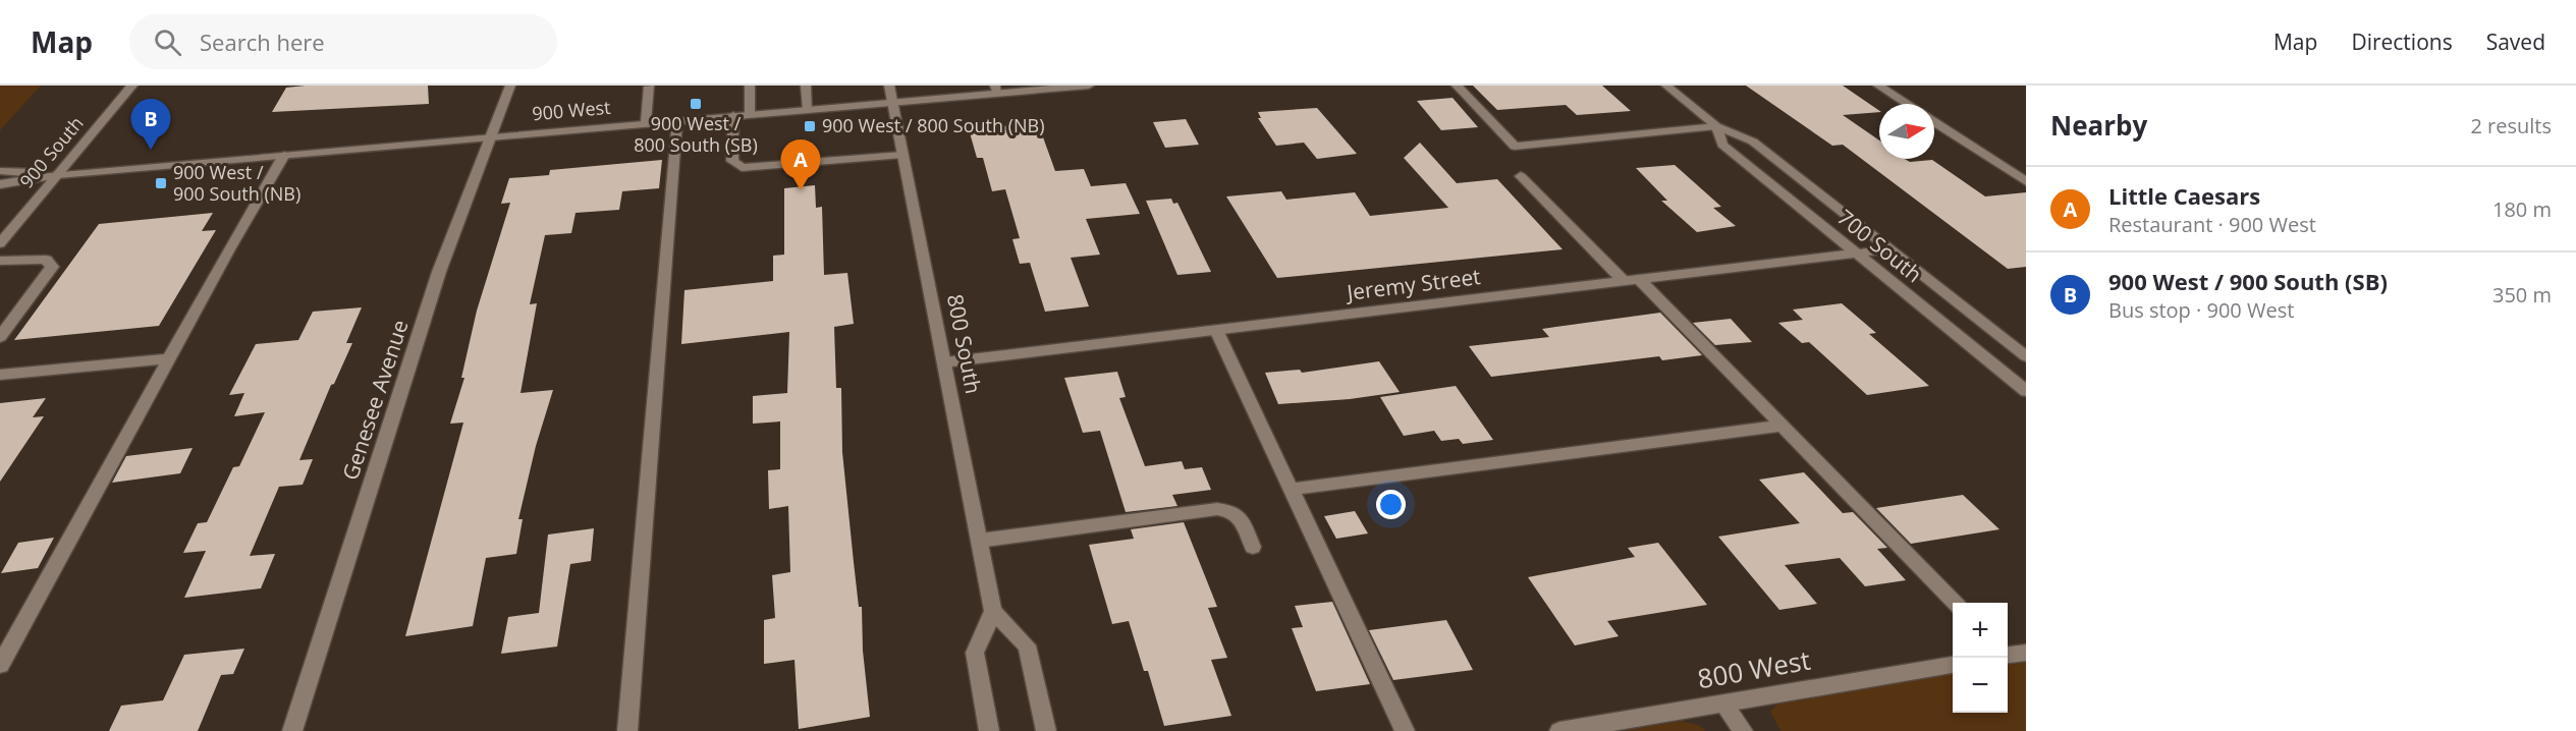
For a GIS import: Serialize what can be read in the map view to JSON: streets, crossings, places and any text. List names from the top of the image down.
{
  "streets": {
    "street": [
      "900 West",
      "900 South",
      "700 South",
      "Jeremy Street",
      "800 South",
      "Genesee Avenue",
      "800 West"
    ]
  },
  "crossings": [
    ["900 West", "900 South"],
    ["900 West", "800 South"],
    ["900 West", "Genesee Avenue"],
    ["700 South", "Jeremy Street"],
    ["Jeremy Street", "800 South"]
  ],
  "places": {
    "transit": ["900 West / 800 South (SB)", "900 West / 800 South (NB)", "900 West / 900 South (NB)"]
  },
  "north": "right",
  "page": {
    "header": "Map",
    "search": "Search here",
    "nav": ["Map", "Directions", "Saved"],
    "heading": ["Nearby", "2 results"],
    "pins": ["B", "A"],
    "list": [
      {
        "mark": "A",
        "name": "Little Caesars",
        "note": "Restaurant · 900 West",
        "value": "180 m"
      },
      {
        "mark": "B",
        "name": "900 West / 900 South (SB)",
        "note": "Bus stop · 900 West",
        "value": "350 m"
      }
    ],
    "map_buttons": ["+", "−"]
  }
}
